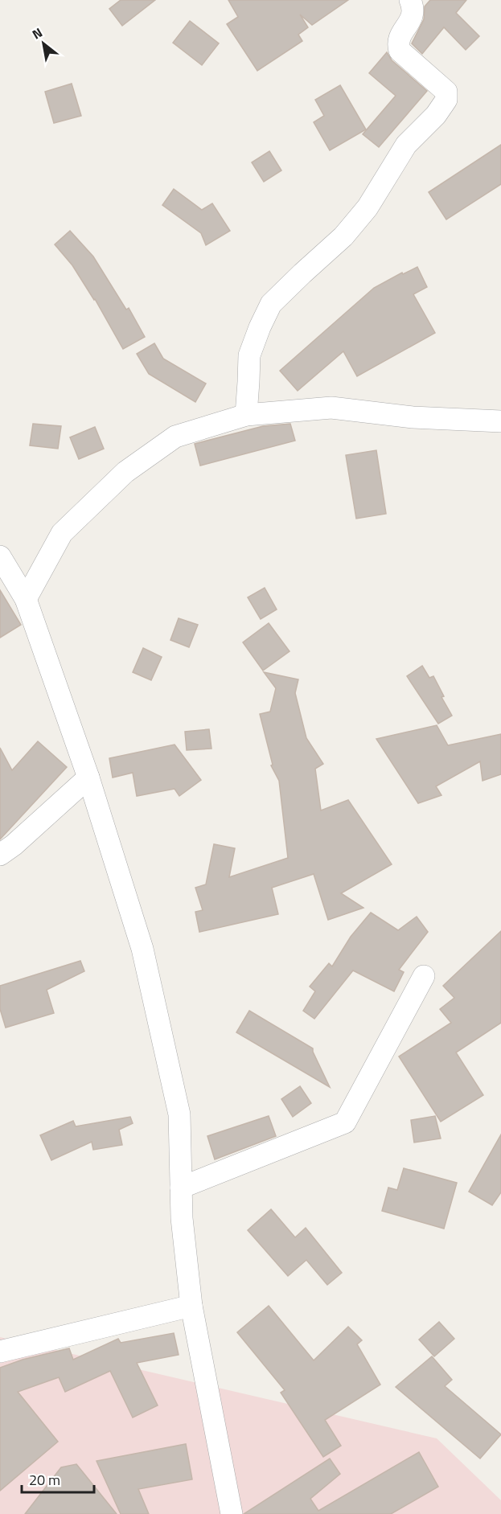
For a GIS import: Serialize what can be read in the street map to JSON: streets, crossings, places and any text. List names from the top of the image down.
{
  "scale_bar": "20 m",
  "north": "top left"
}
